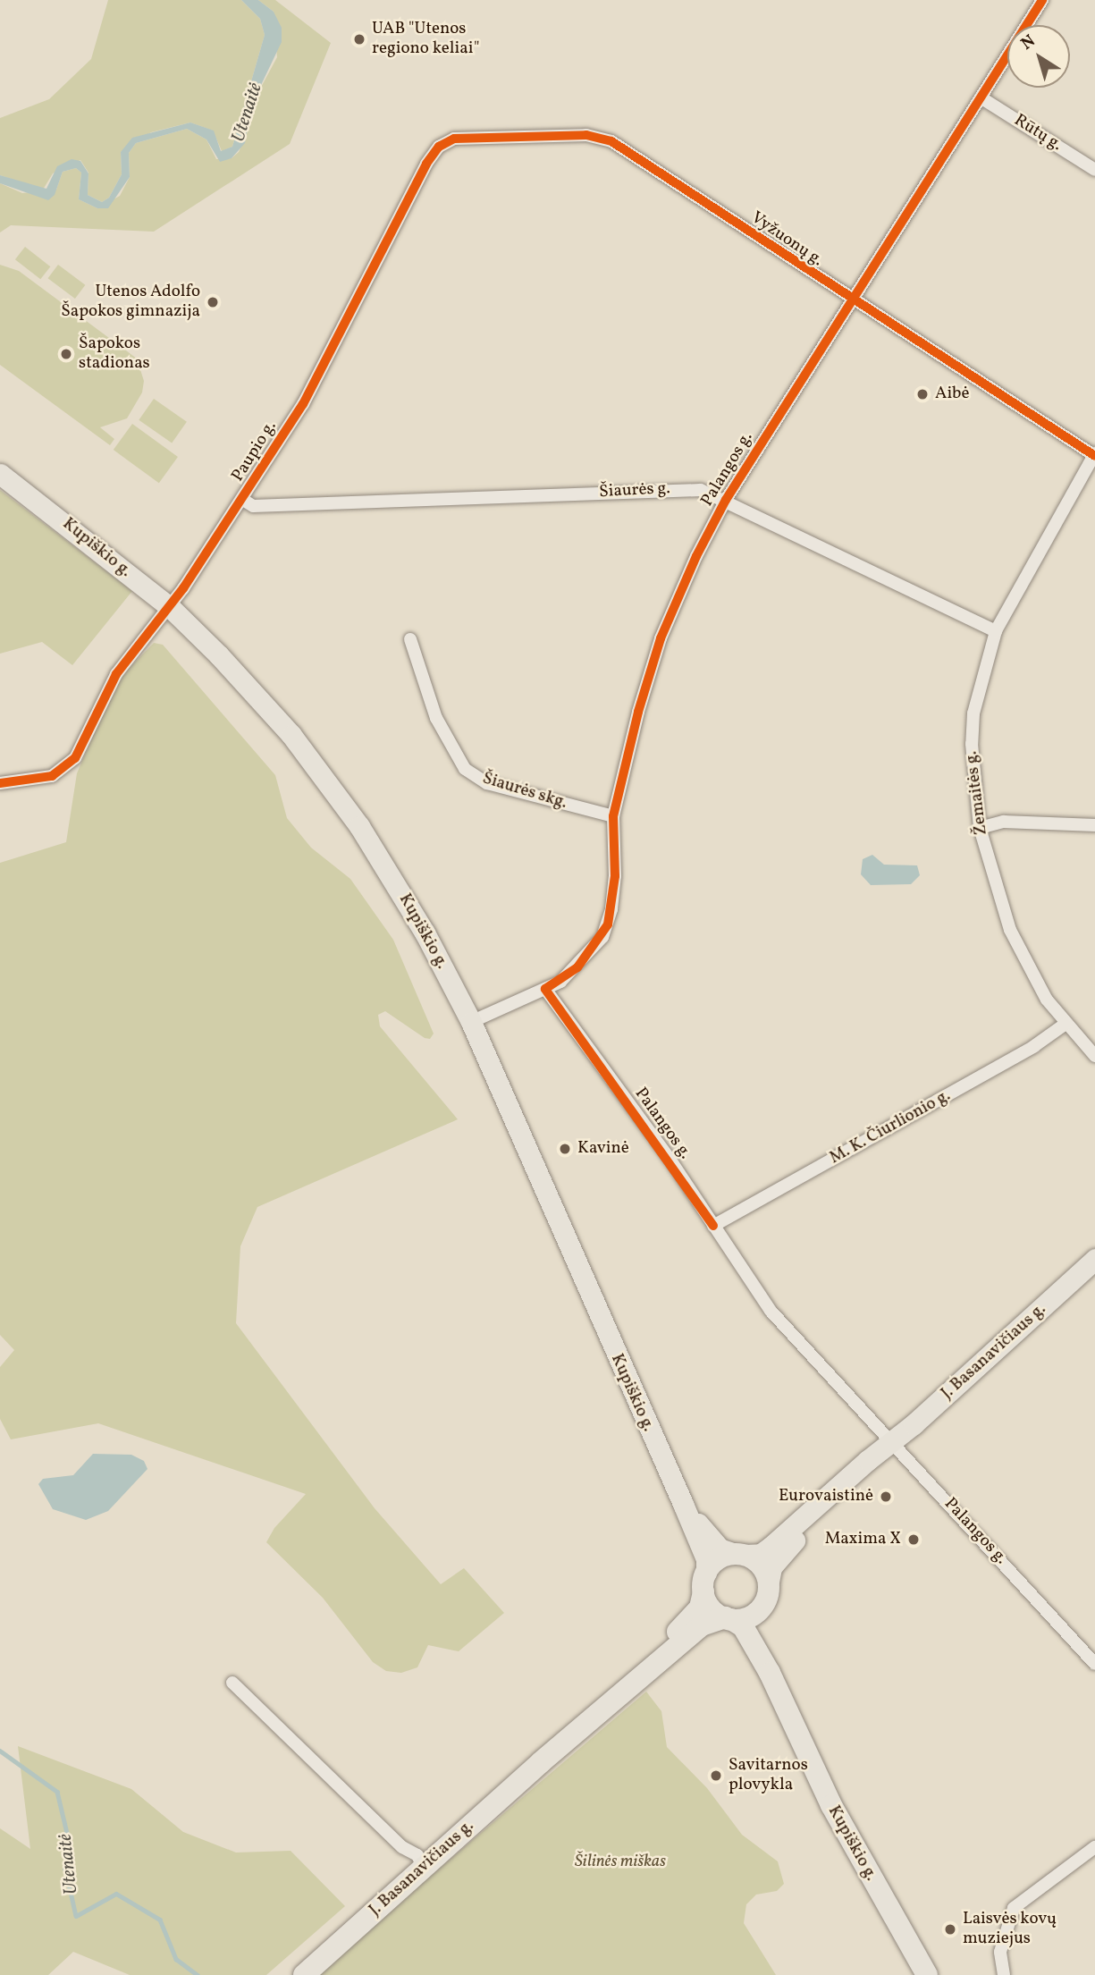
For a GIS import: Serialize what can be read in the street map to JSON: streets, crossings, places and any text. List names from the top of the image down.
{
  "streets": {
    "highway": ["Kupiškio g.", "J. Basanavičiaus g."],
    "street": [
      "Rūtų g.",
      "Vyžuonų g.",
      "Paupio g.",
      "Palangos g.",
      "Šiaurės g.",
      "Šiaurės skg.",
      "Žemaitės g.",
      "M. K. Čiurlionio g."
    ]
  },
  "crossings": [
    ["Rūtų g.", "Palangos g."],
    ["Vyžuonų g.", "Paupio g."],
    ["Vyžuonų g.", "Palangos g."],
    ["Vyžuonų g.", "Žemaitės g."],
    ["Paupio g.", "Šiaurės g."],
    ["Paupio g.", "Kupiškio g."],
    ["Palangos g.", "Šiaurės g."],
    ["Palangos g.", "Kupiškio g."],
    ["Palangos g.", "Šiaurės skg."],
    ["Palangos g.", "M. K. Čiurlionio g."],
    ["Palangos g.", "J. Basanavičiaus g."],
    ["Šiaurės g.", "Žemaitės g."],
    ["Kupiškio g.", "J. Basanavičiaus g."],
    ["Žemaitės g.", "M. K. Čiurlionio g."]
  ],
  "water": ["Utenaitė"],
  "parks": ["Šilinės miškas"],
  "places": [
    "UAB \"Utenos regiono keliai\"",
    "Utenos Adolfo Šapokos gimnazija",
    "Šapokos stadionas",
    "Aibė",
    "Kavinė",
    "Eurovaistinė",
    "Maxima X",
    "Savitarnos plovykla",
    "Laisvės kovų muziejus"
  ],
  "north": "top left"
}
